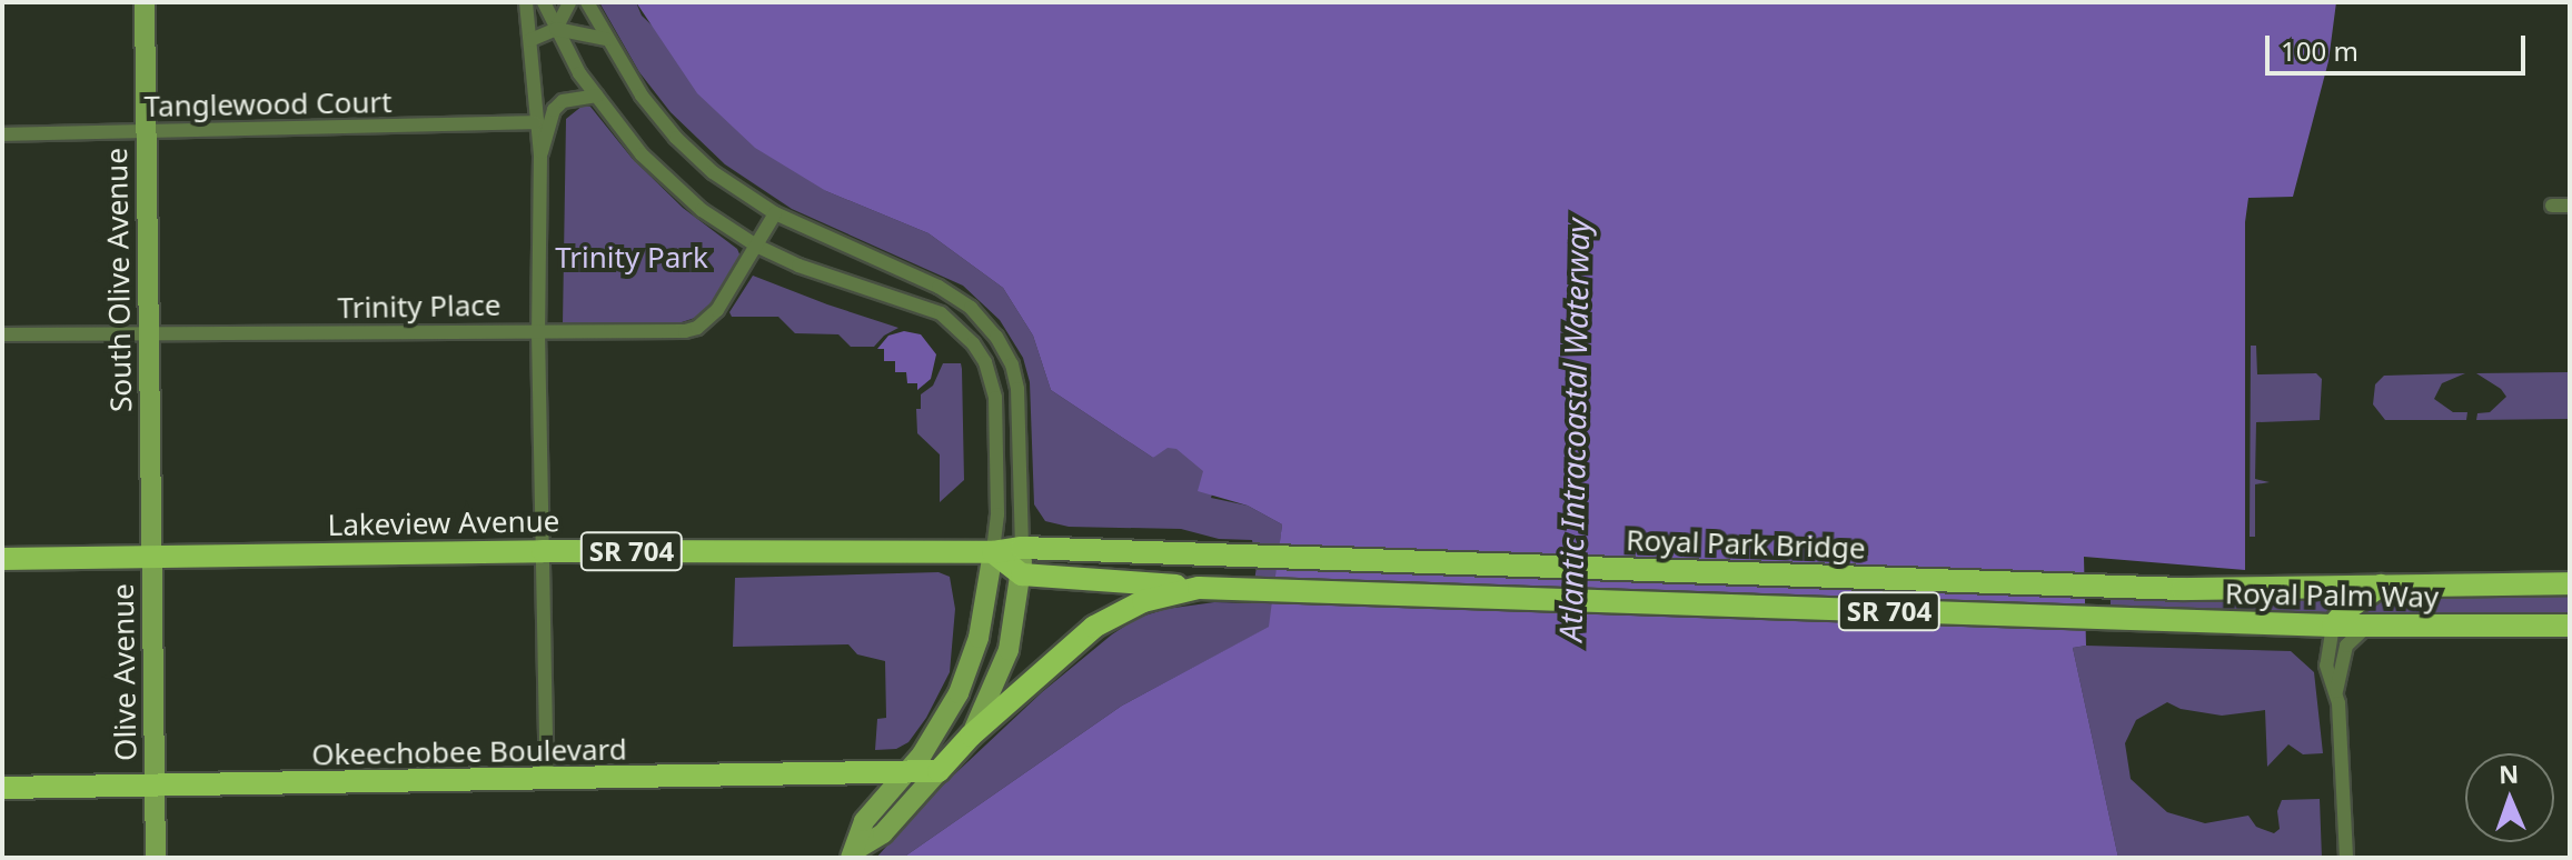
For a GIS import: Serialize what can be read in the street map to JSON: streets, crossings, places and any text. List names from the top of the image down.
{
  "streets": {
    "main road": [
      "Lakeview Avenue",
      "Royal Park Bridge",
      "SR 704",
      "Royal Palm Way",
      "Okeechobee Boulevard"
    ],
    "street": [
      "Tanglewood Court",
      "South Olive Avenue",
      "Trinity Place",
      "Olive Avenue"
    ]
  },
  "crossings": [
    ["Tanglewood Court", "South Olive Avenue"],
    ["South Olive Avenue", "Trinity Place"],
    ["South Olive Avenue", "Lakeview Avenue"],
    ["South Olive Avenue", "Olive Avenue"],
    ["Lakeview Avenue", "Royal Park Bridge"],
    ["Lakeview Avenue", "Olive Avenue"],
    ["Royal Park Bridge", "Royal Palm Way"],
    ["SR 704", "Royal Palm Way"],
    ["SR 704", "Okeechobee Boulevard"],
    ["Olive Avenue", "Okeechobee Boulevard"]
  ],
  "water": ["Atlantic Intracoastal Waterway"],
  "parks": ["Trinity Park"],
  "scale_bar": "100 m",
  "north": "top"
}
